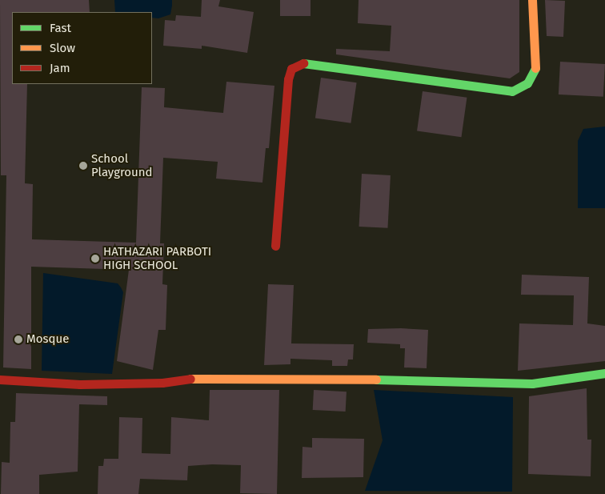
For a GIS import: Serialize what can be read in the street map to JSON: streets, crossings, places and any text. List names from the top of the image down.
{
  "places": ["School Playground", "HATHAZARI PARBOTI HIGH SCHOOL", "Mosque"],
  "legend": ["Fast", "Slow", "Jam"]
}
